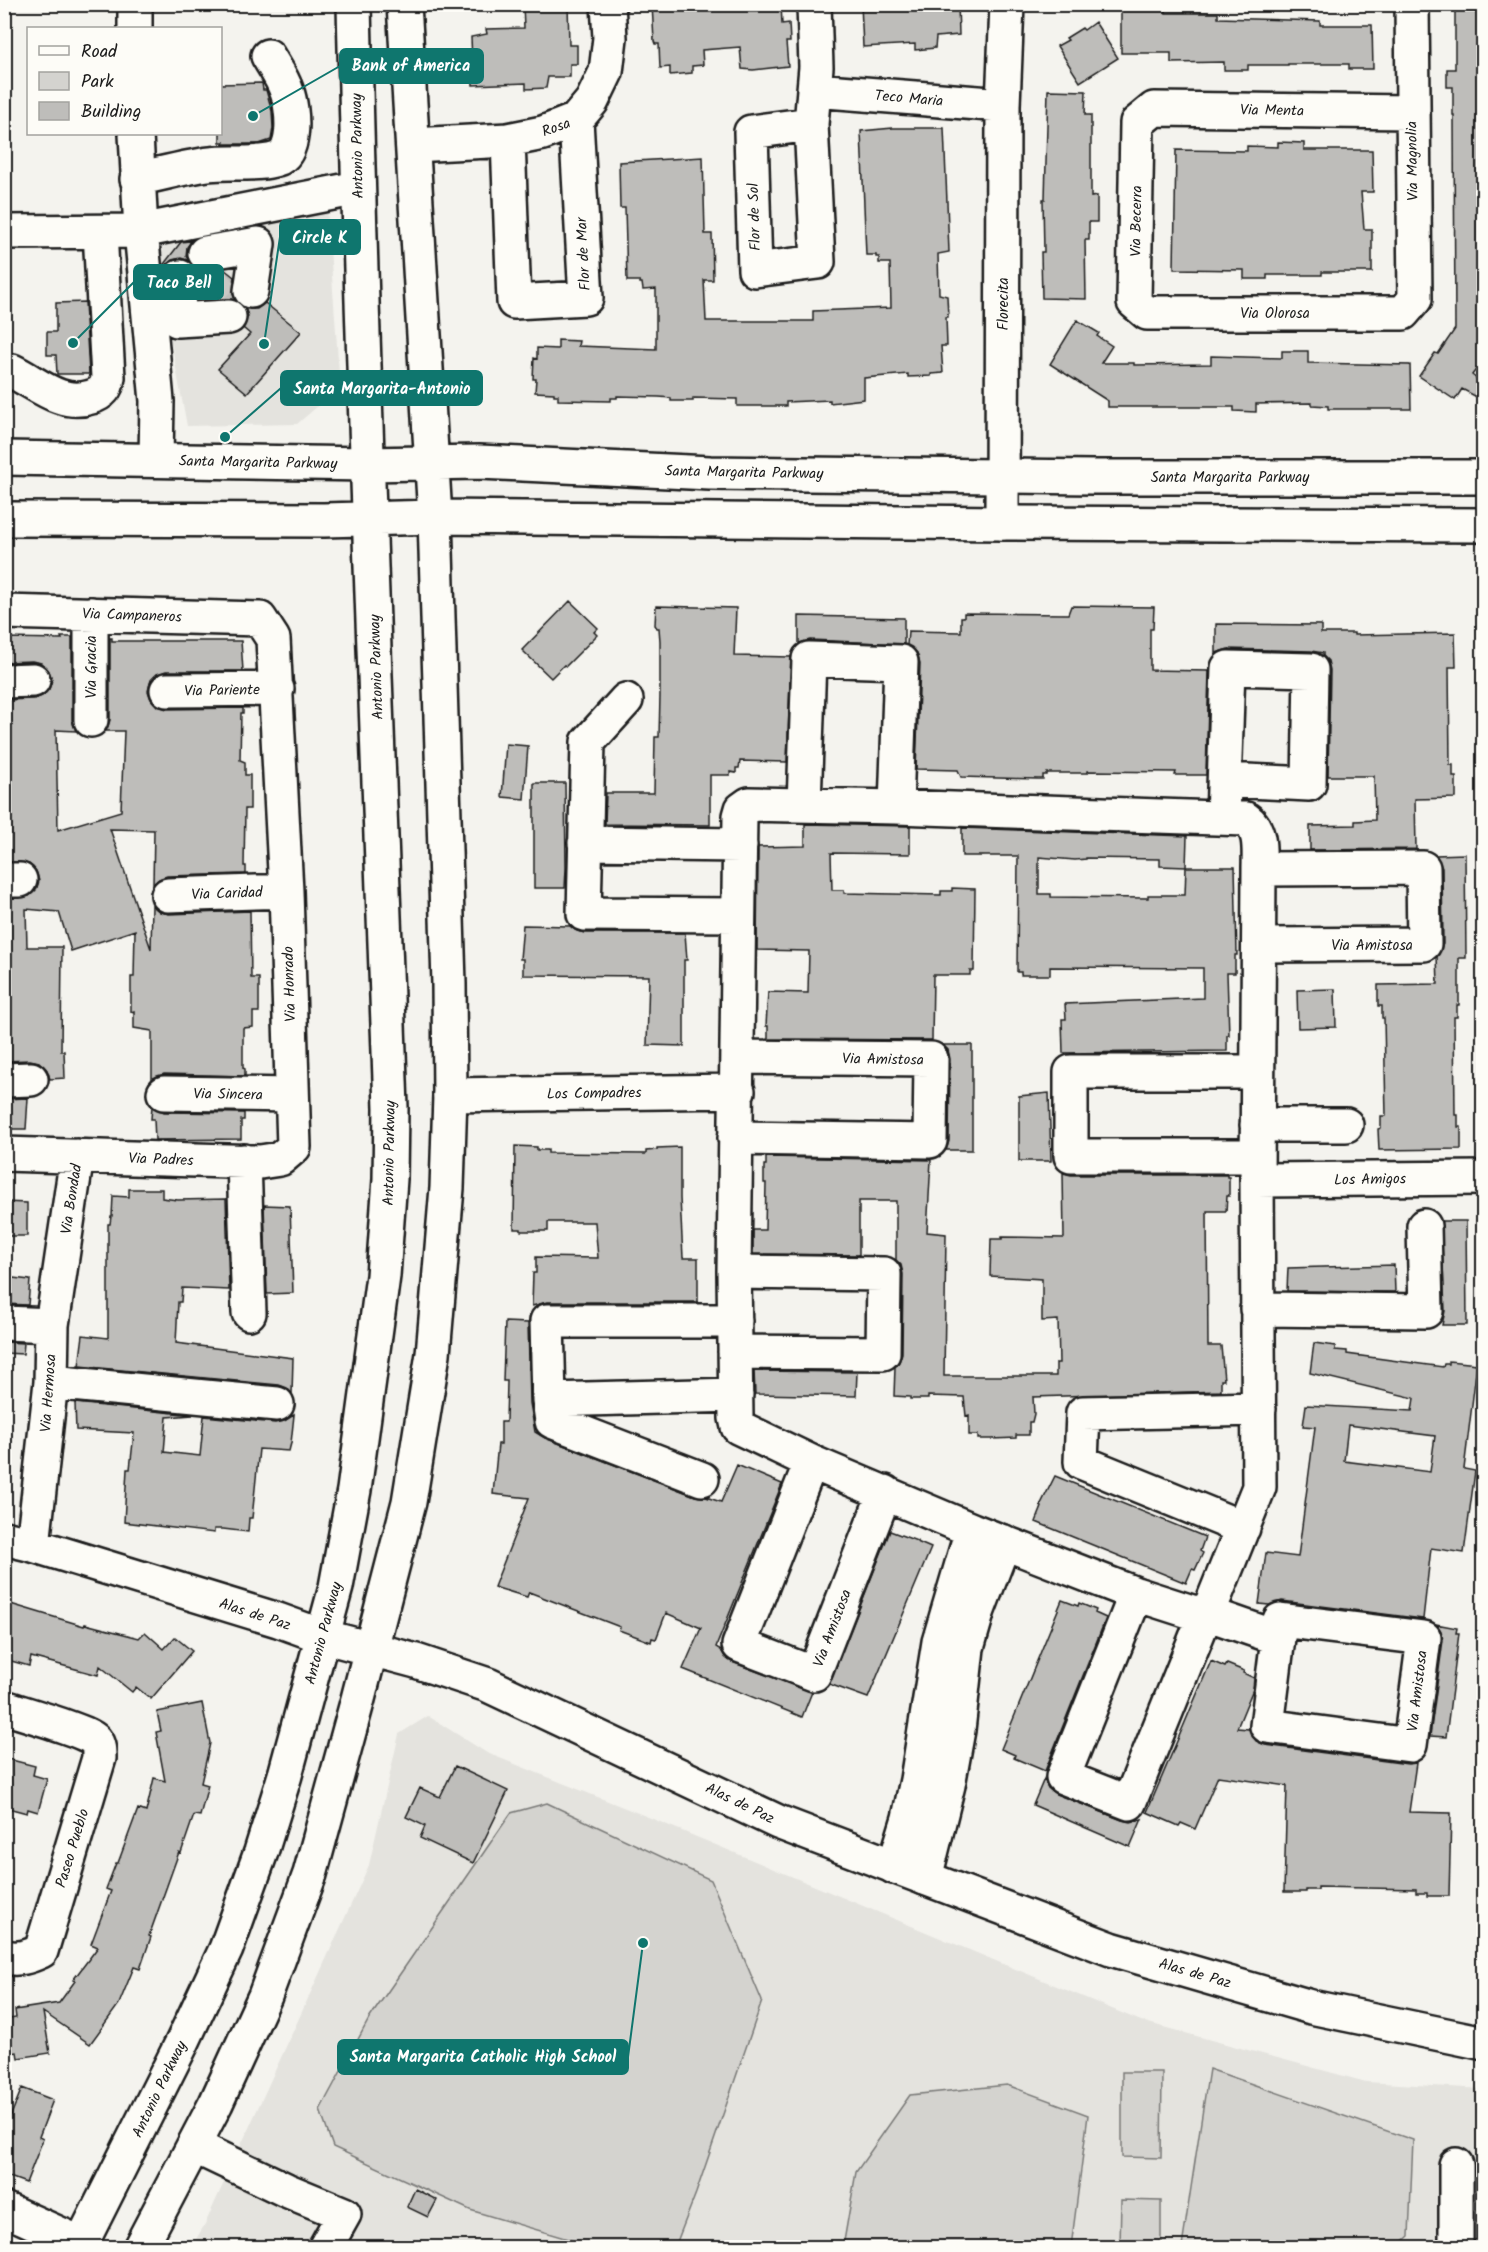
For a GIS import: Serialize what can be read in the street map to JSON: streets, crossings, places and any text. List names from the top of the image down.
{
  "streets": {
    "street": [
      "Teco Maria",
      "Via Menta",
      "Rosa",
      "Antonio Parkway",
      "Via Magnolia",
      "Via Becerra",
      "Flor de Mar",
      "Florecita",
      "Via Olorosa",
      "Santa Margarita Parkway",
      "Via Campaneros",
      "Via Gracia",
      "Via Pariente",
      "Via Caridad",
      "Via Amistosa",
      "Via Honrado",
      "Los Compadres",
      "Via Sincera",
      "Via Padres",
      "Los Amigos",
      "Via Bondad",
      "Via Hermosa",
      "Alas de Paz",
      "Paseo Pueblo"
    ]
  },
  "crossings": [
    ["Teco Maria", "Florecita"],
    ["Via Menta", "Via Magnolia"],
    ["Via Menta", "Via Becerra"],
    ["Rosa", "Flor de Mar"],
    ["Antonio Parkway", "Santa Margarita Parkway"],
    ["Antonio Parkway", "Alas de Paz"],
    ["Via Magnolia", "Via Olorosa"],
    ["Via Becerra", "Via Olorosa"],
    ["Florecita", "Santa Margarita Parkway"],
    ["Via Campaneros", "Via Gracia"],
    ["Via Campaneros", "Via Honrado"],
    ["Via Pariente", "Via Honrado"],
    ["Via Caridad", "Via Honrado"],
    ["Via Honrado", "Via Sincera"],
    ["Via Honrado", "Via Padres"],
    ["Via Padres", "Via Bondad"],
    ["Via Bondad", "Via Hermosa"],
    ["Via Hermosa", "Alas de Paz"]
  ],
  "places": [
    "Bank of America",
    "Taco Bell",
    "Circle K",
    "Santa Margarita-Antonio",
    "Santa Margarita Catholic High School"
  ],
  "legend": ["Road", "Park", "Building"]
}
